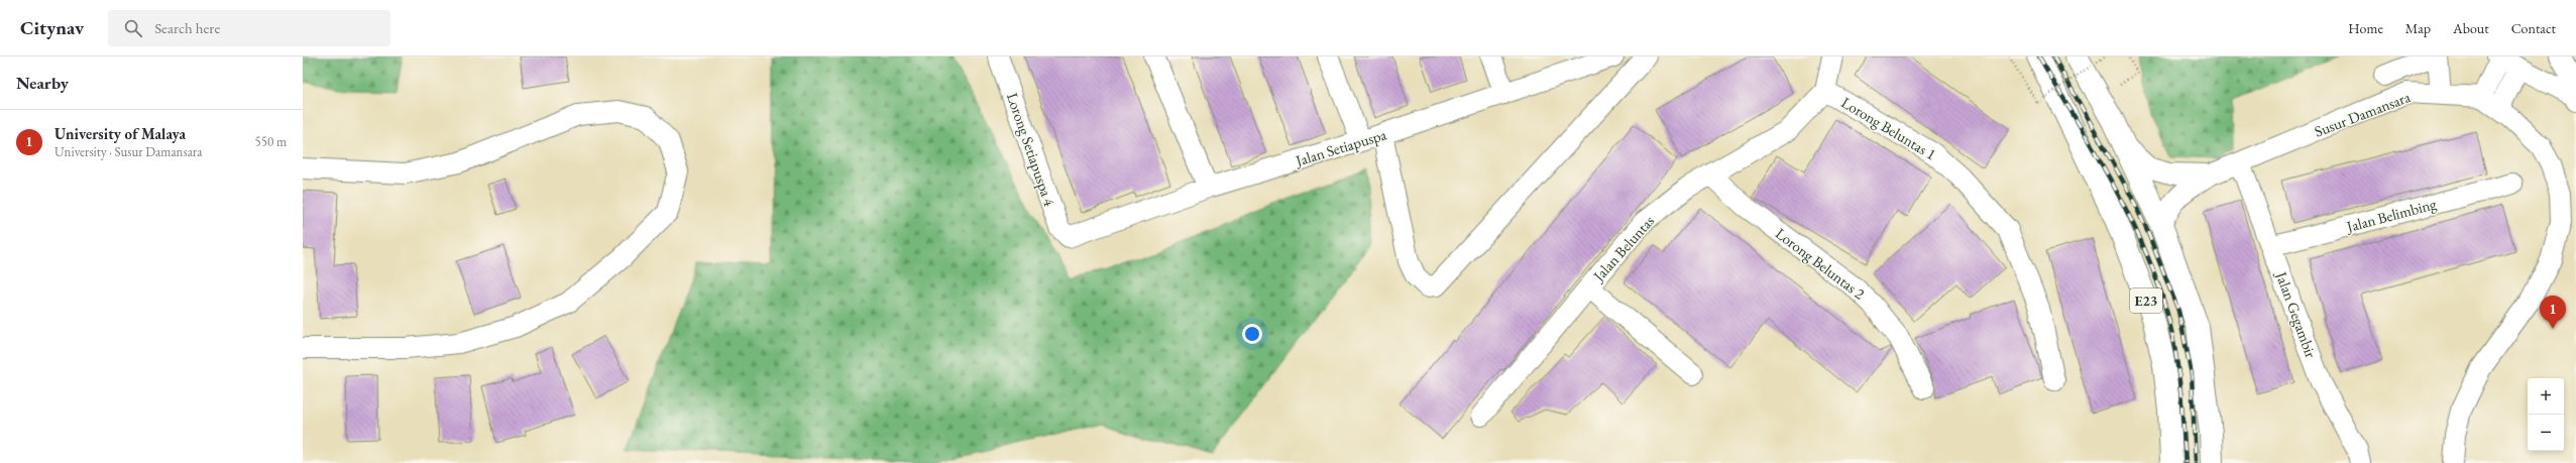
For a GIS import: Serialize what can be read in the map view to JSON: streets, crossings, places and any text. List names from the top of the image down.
{
  "streets": {
    "highway": ["E23"],
    "street": [
      "Susur Damansara",
      "Lorong Beluntas 1",
      "Jalan Setiapuspa",
      "Lorong Setiapuspa 4",
      "Jalan Belimbing",
      "Jalan Beluntas",
      "Lorong Beluntas 2",
      "Jalan Gegambir"
    ]
  },
  "crossings": [
    ["Susur Damansara", "E23"],
    ["Susur Damansara", "Jalan Gegambir"],
    ["Lorong Beluntas 1", "Jalan Beluntas"],
    ["Jalan Setiapuspa", "Lorong Setiapuspa 4"],
    ["Jalan Belimbing", "Jalan Gegambir"],
    ["Jalan Beluntas", "Lorong Beluntas 2"]
  ],
  "page": {
    "header": "Citynav",
    "search": "Search here",
    "nav": [
      "Home",
      "Map",
      "About",
      "Contact"
    ],
    "heading": "Nearby",
    "list": [
      {
        "mark": "1",
        "name": "University of Malaya",
        "note": "University · Susur Damansara",
        "value": "550 m"
      }
    ],
    "pins": "1",
    "map_buttons": ["+", "−"]
  }
}
